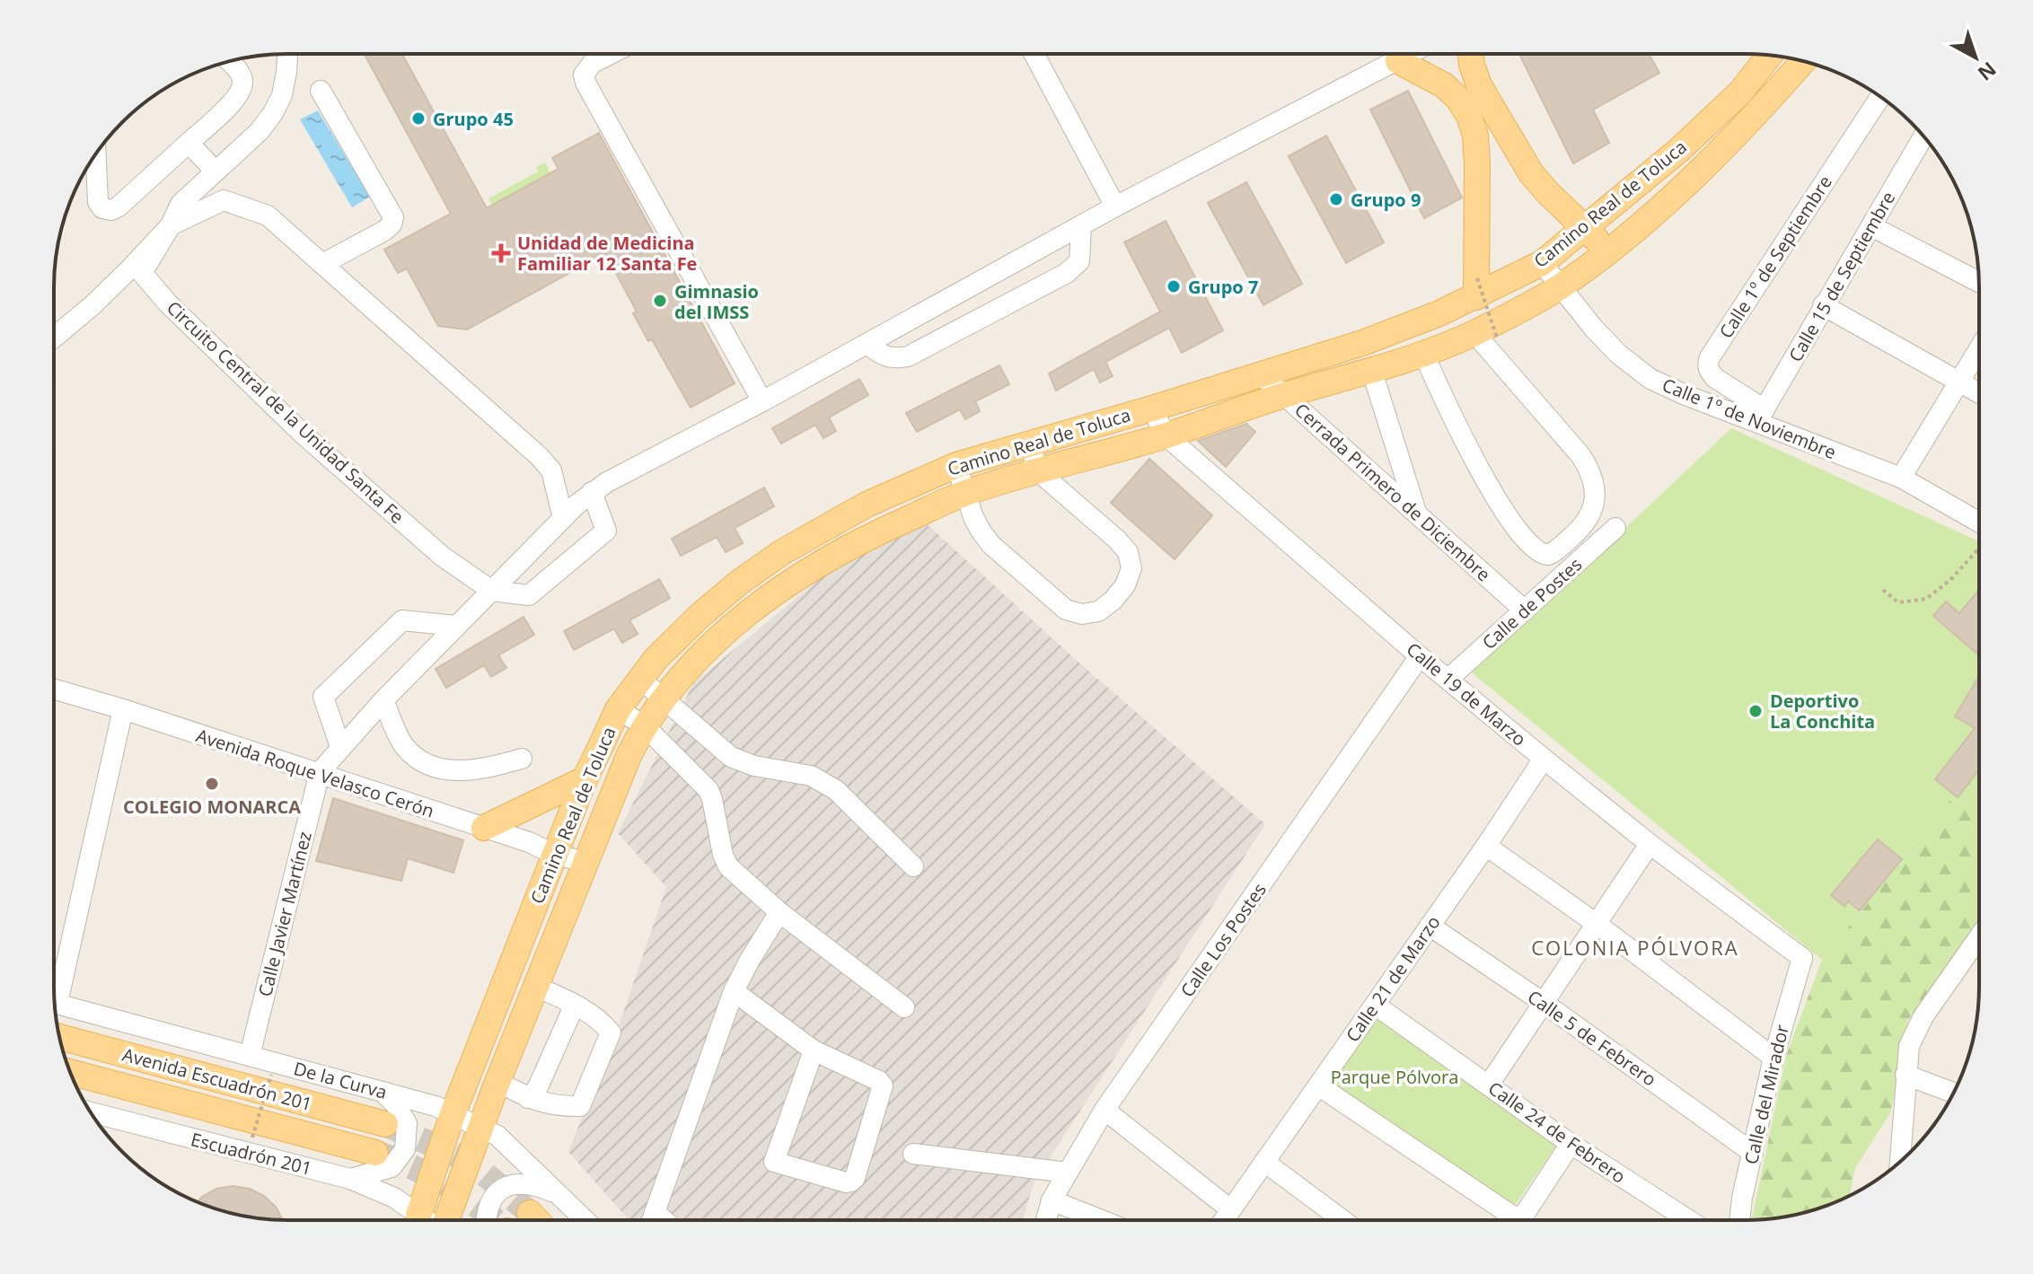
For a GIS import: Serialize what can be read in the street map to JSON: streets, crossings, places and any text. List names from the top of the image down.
{
  "streets": {
    "main road": ["Camino Real de Toluca", "Avenida Escuadrón 201"],
    "street": [
      "Calle 1º de Septiembre",
      "Calle 15 de Septiembre",
      "Circuito Central de la Unidad Santa Fe",
      "Calle 1º de Noviembre",
      "Cerrada Primero de Diciembre",
      "Calle de Postes",
      "Calle 19 de Marzo",
      "Avenida Roque Velasco Cerón",
      "Calle Javier Martínez",
      "Calle Los Postes",
      "Calle 21 de Marzo",
      "Calle 5 de Febrero",
      "De la Curva",
      "Calle del Mirador",
      "Calle 24 de Febrero",
      "Escuadrón 201"
    ]
  },
  "crossings": [
    ["Camino Real de Toluca", "Calle 1º de Noviembre"],
    ["Camino Real de Toluca", "Cerrada Primero de Diciembre"],
    ["Camino Real de Toluca", "Calle 19 de Marzo"],
    ["Camino Real de Toluca", "Avenida Roque Velasco Cerón"],
    ["Camino Real de Toluca", "De la Curva"],
    ["Calle 1º de Septiembre", "Calle 15 de Septiembre"],
    ["Calle 1º de Septiembre", "Calle 1º de Noviembre"],
    ["Calle 15 de Septiembre", "Calle 1º de Noviembre"],
    ["Cerrada Primero de Diciembre", "Calle de Postes"],
    ["Calle de Postes", "Calle 19 de Marzo"],
    ["Calle 19 de Marzo", "Calle Los Postes"],
    ["Calle 19 de Marzo", "Calle 21 de Marzo"],
    ["Calle 19 de Marzo", "Calle del Mirador"],
    ["Avenida Roque Velasco Cerón", "Calle Javier Martínez"],
    ["Calle Javier Martínez", "De la Curva"],
    ["Calle 21 de Marzo", "Calle 5 de Febrero"],
    ["Calle 21 de Marzo", "Calle 24 de Febrero"],
    ["Calle 5 de Febrero", "Calle del Mirador"]
  ],
  "districts": ["COLONIA PÓLVORA"],
  "parks": ["Parque Pólvora"],
  "places": {
    "other": [
      "Grupo 45",
      "Grupo 9",
      "Grupo 7",
      "Gimnasio del IMSS",
      "Deportivo La Conchita",
      "COLEGIO MONARCA"
    ],
    "health": ["Unidad de Medicina Familiar 12 Santa Fe"]
  },
  "north": "bottom right"
}
